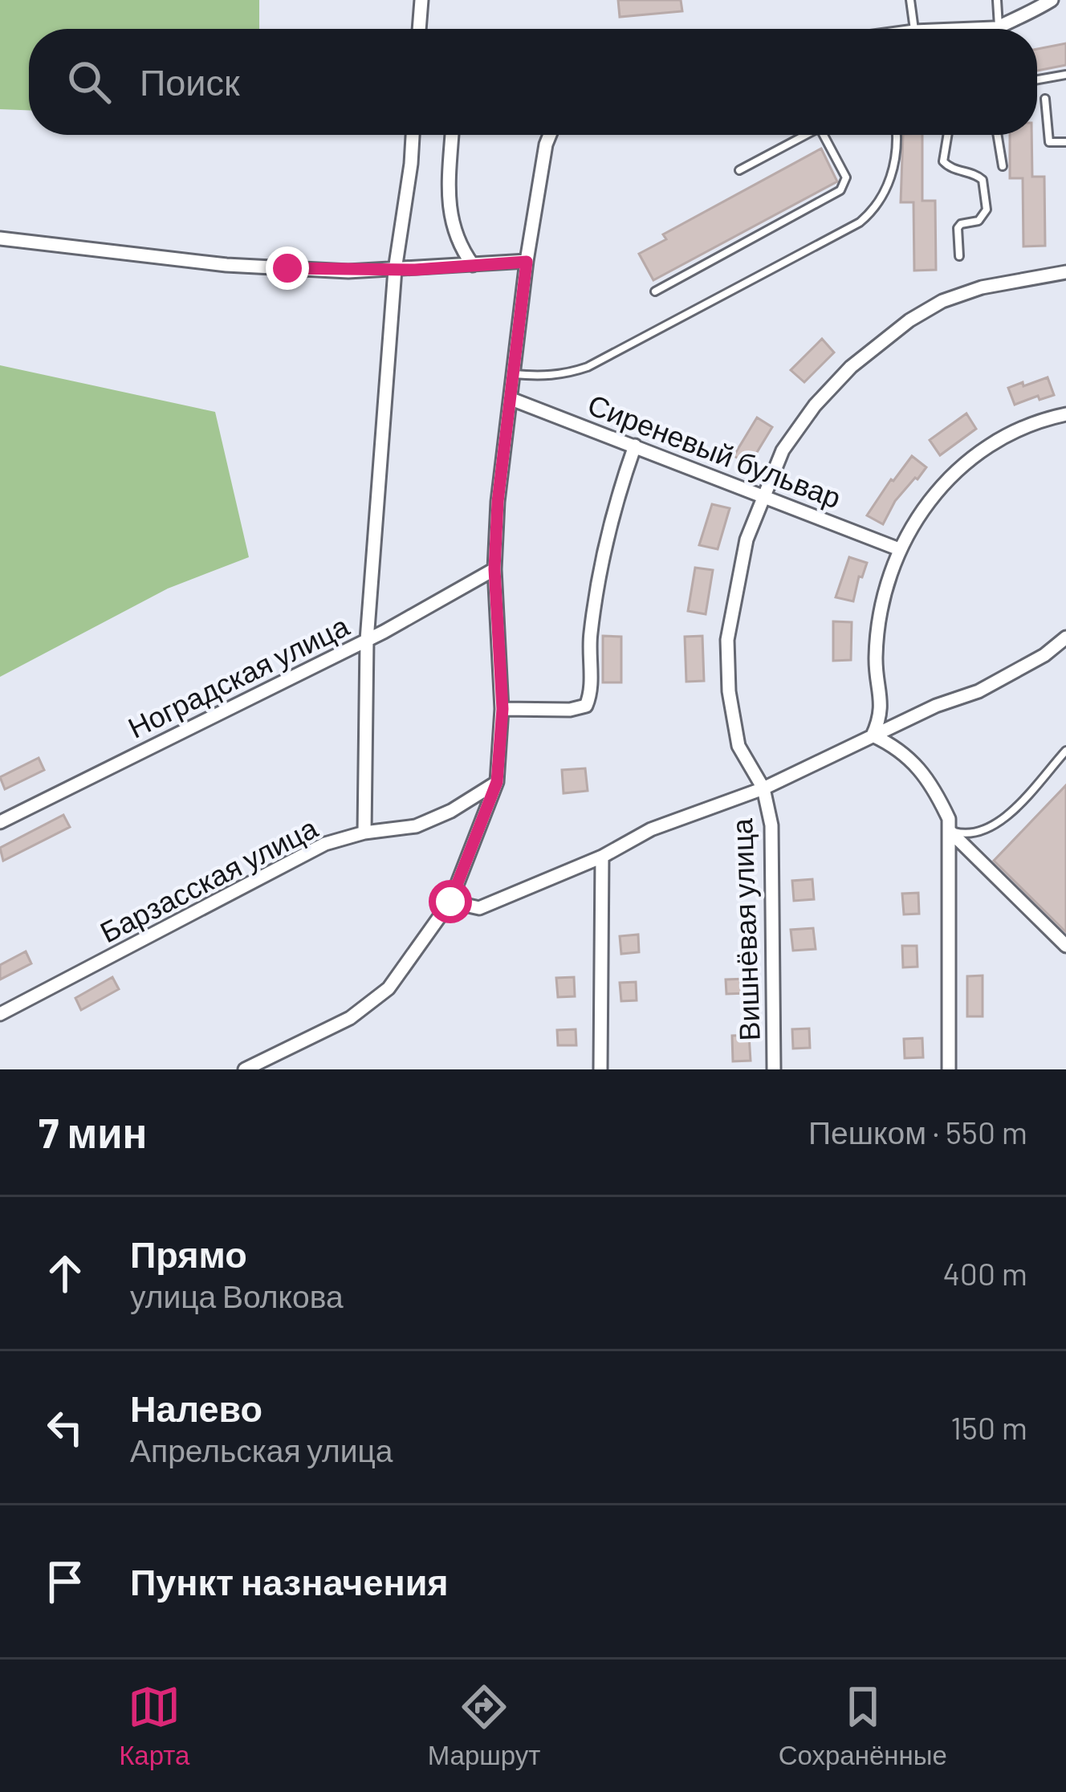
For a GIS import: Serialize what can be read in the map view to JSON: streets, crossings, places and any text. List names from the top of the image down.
{
  "streets": {
    "street": [
      "Сиреневый бульвар",
      "Ноградская улица",
      "Барзасская улица",
      "Вишнёвая улица"
    ]
  },
  "page": {
    "search": "Поиск",
    "heading": ["7 мин", "Пешком · 550 m"],
    "list": [
      ["Прямо", "улица Волкова", "400 m"],
      ["Налево", "Апрельская улица", "150 m"],
      "Пункт назначения"
    ],
    "nav": ["Карта", "Маршрут", "Сохранённые"]
  }
}
